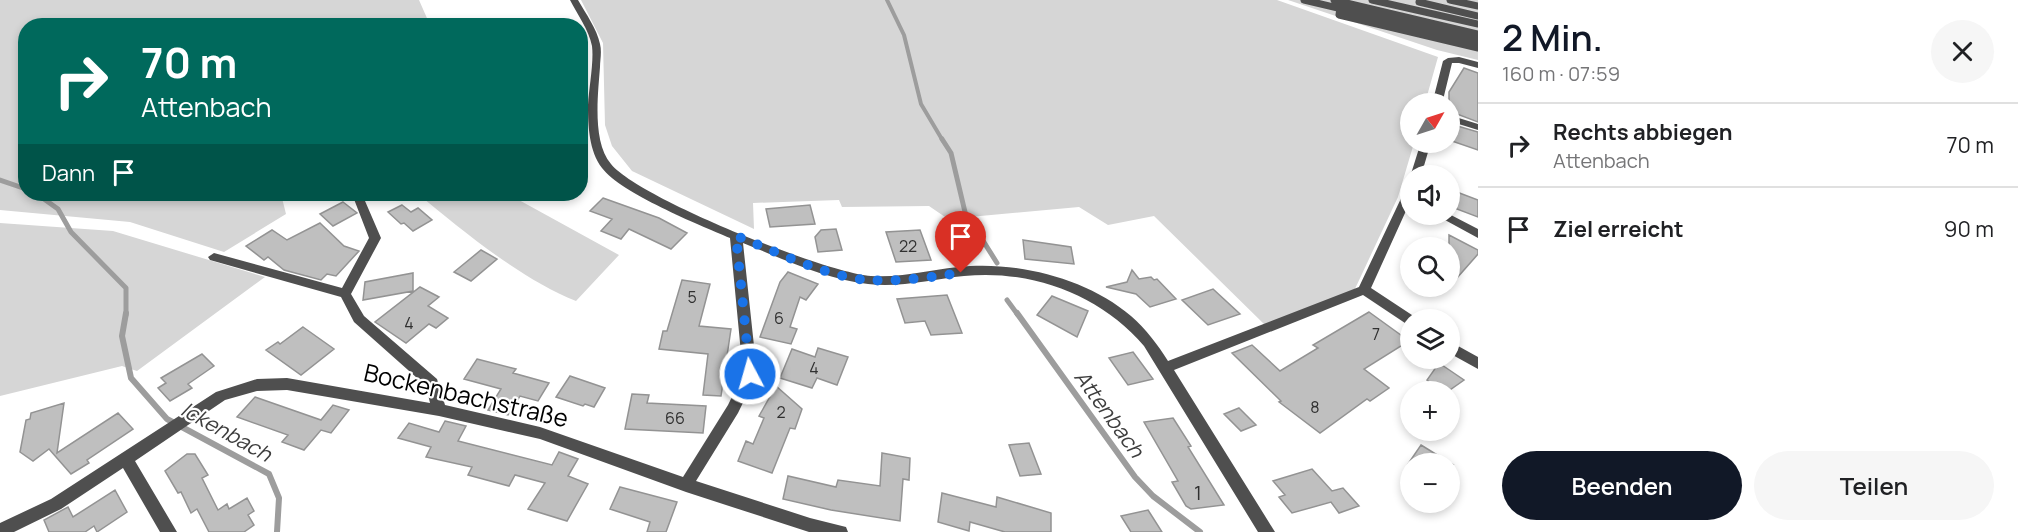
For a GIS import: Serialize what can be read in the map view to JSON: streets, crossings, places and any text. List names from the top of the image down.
{
  "streets": {
    "street": ["Bockenbachstraße"]
  },
  "water": ["Attenbach", "Ickenbach"],
  "house_numbers": [
    "22",
    "5",
    "6",
    "4",
    "7",
    "4",
    "8",
    "2",
    "66",
    "1"
  ],
  "north": "top right",
  "page": {
    "heading": ["2 Min.", "160 m · 07:59"],
    "turn": ["70 m", "Attenbach"],
    "map_buttons": ["+", "−"],
    "list": [
      {
        "name": "Rechts abbiegen",
        "note": "Attenbach",
        "value": "70 m"
      },
      {
        "name": "Ziel erreicht",
        "value": "90 m"
      }
    ],
    "then": "Dann",
    "buttons": ["Beenden", "Teilen"]
  }
}
